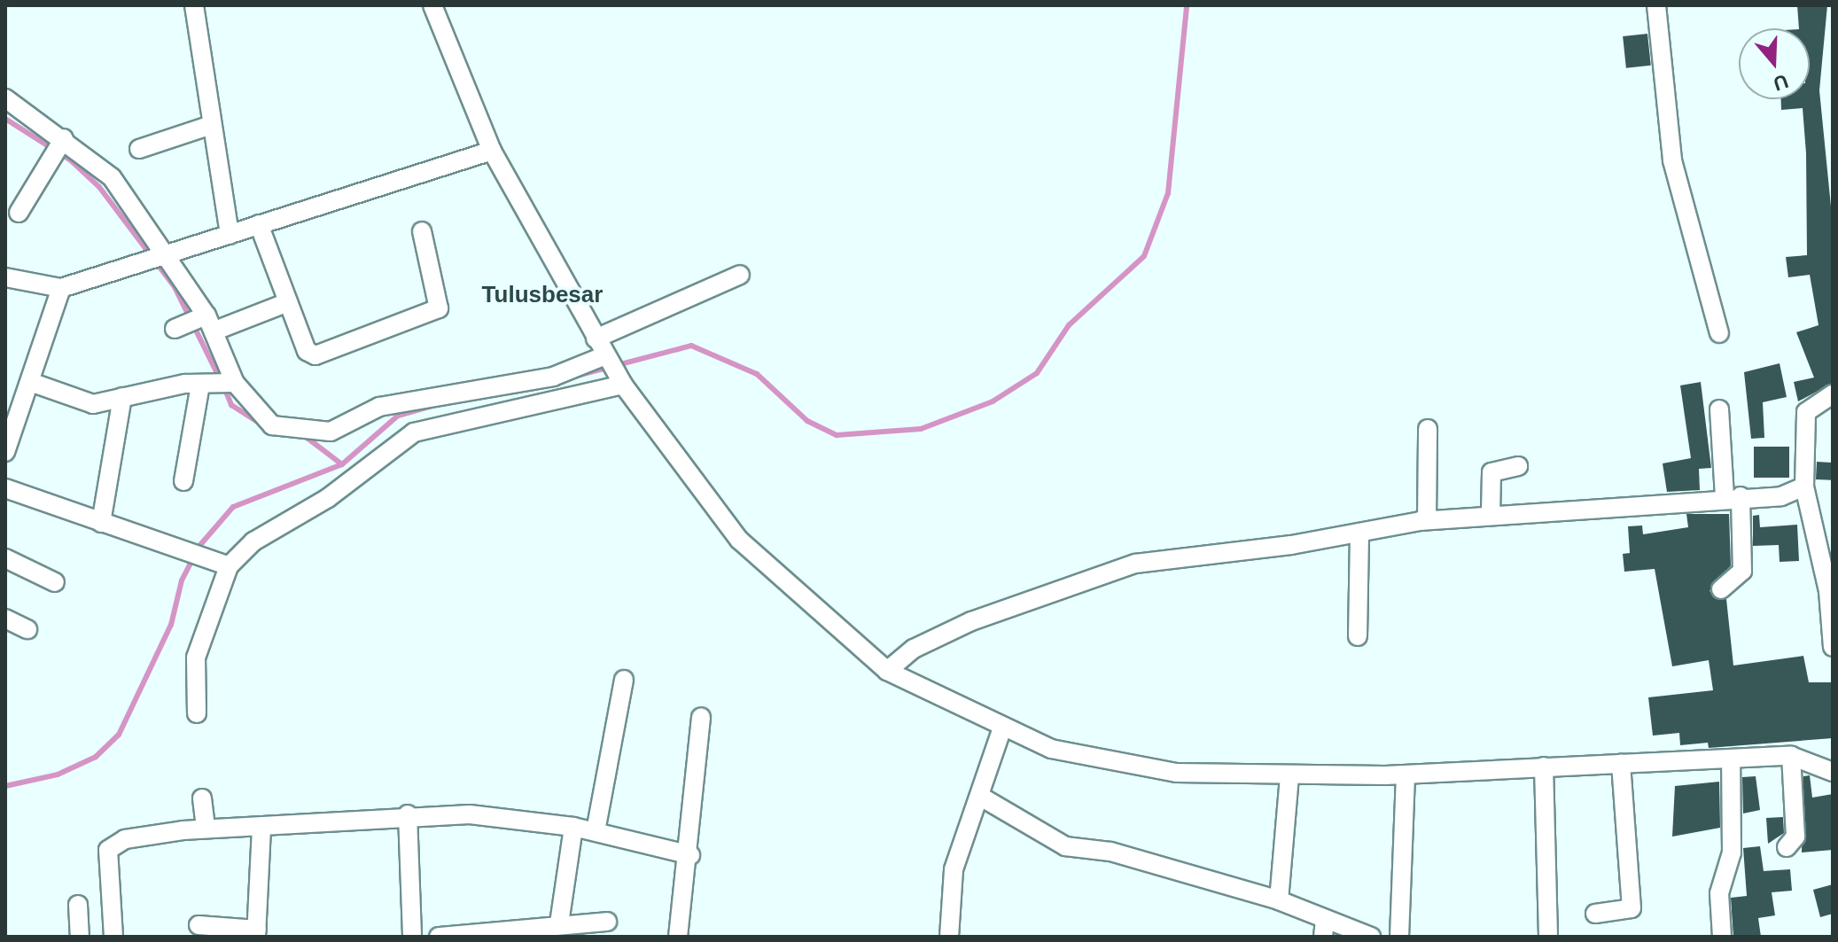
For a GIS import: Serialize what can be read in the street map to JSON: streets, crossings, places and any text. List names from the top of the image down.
{
  "districts": ["Tulusbesar"],
  "north": "bottom"
}
